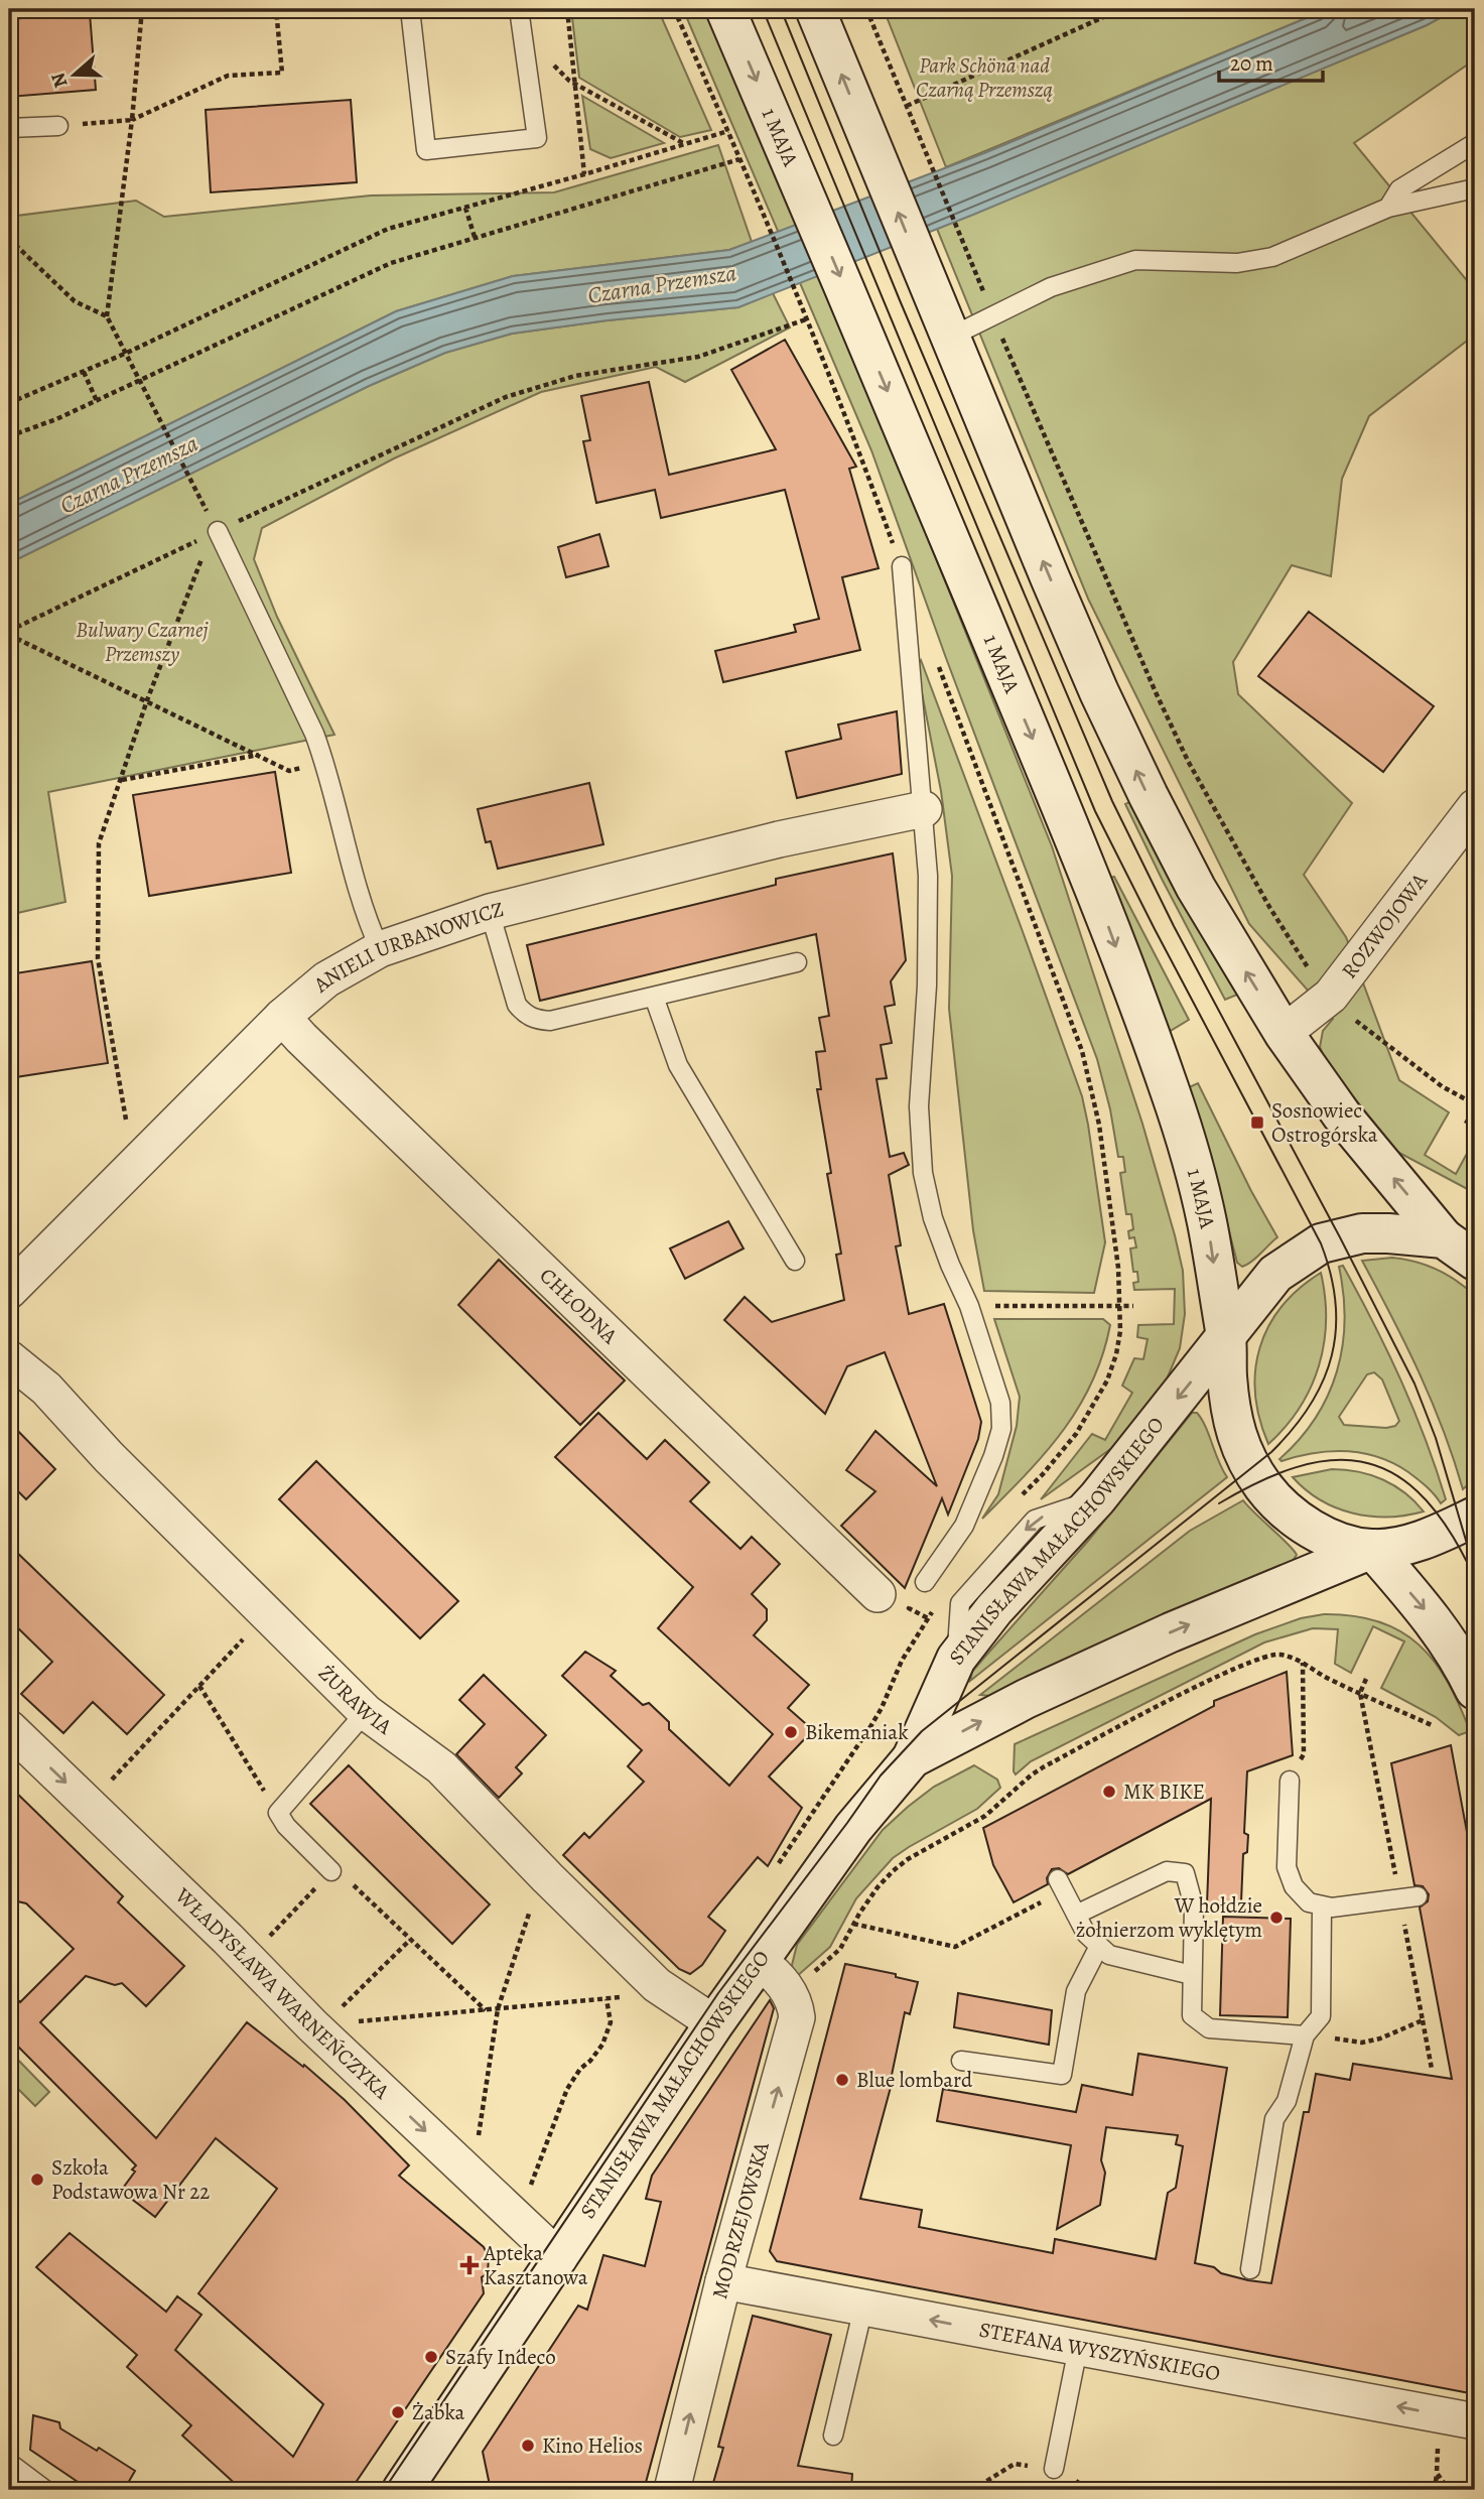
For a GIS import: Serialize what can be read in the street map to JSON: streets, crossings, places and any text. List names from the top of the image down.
{
  "streets": {
    "main road": ["1 MAJA", "STANISŁAWA MAŁACHOWSKIEGO"],
    "street": [
      "ROZWOJOWA",
      "ANIELI URBANOWICZ",
      "CHŁODNA",
      "ŻURAWIA",
      "WŁADYSŁAWA WARNEŃCZYKA",
      "MODRZEJOWSKA",
      "STEFANA WYSZYŃSKIEGO"
    ]
  },
  "crossings": [
    ["1 MAJA", "STANISŁAWA MAŁACHOWSKIEGO"],
    ["ANIELI URBANOWICZ", "CHŁODNA"],
    ["STANISŁAWA MAŁACHOWSKIEGO", "ŻURAWIA"],
    ["STANISŁAWA MAŁACHOWSKIEGO", "WŁADYSŁAWA WARNEŃCZYKA"],
    ["STANISŁAWA MAŁACHOWSKIEGO", "MODRZEJOWSKA"],
    ["MODRZEJOWSKA", "STEFANA WYSZYŃSKIEGO"]
  ],
  "one_way": ["WŁADYSŁAWA WARNEŃCZYKA", "MODRZEJOWSKA", "STEFANA WYSZYŃSKIEGO"],
  "water": ["Czarna Przemsza"],
  "parks": ["Park Schöna nad Czarną Przemszą", "Bulwary Czarnej Przemszy"],
  "places": {
    "transit": ["Sosnowiec Ostrogórska"],
    "other": [
      "Bikemaniak",
      "MK BIKE",
      "W hołdzie żołnierzom wyklętym",
      "Blue lombard",
      "Szkoła Podstawowa Nr 22",
      "Szafy Indeco",
      "Żabka",
      "Kino Helios"
    ],
    "health": ["Apteka Kasztanowa"]
  },
  "scale_bar": "20 m",
  "north": "left"
}
